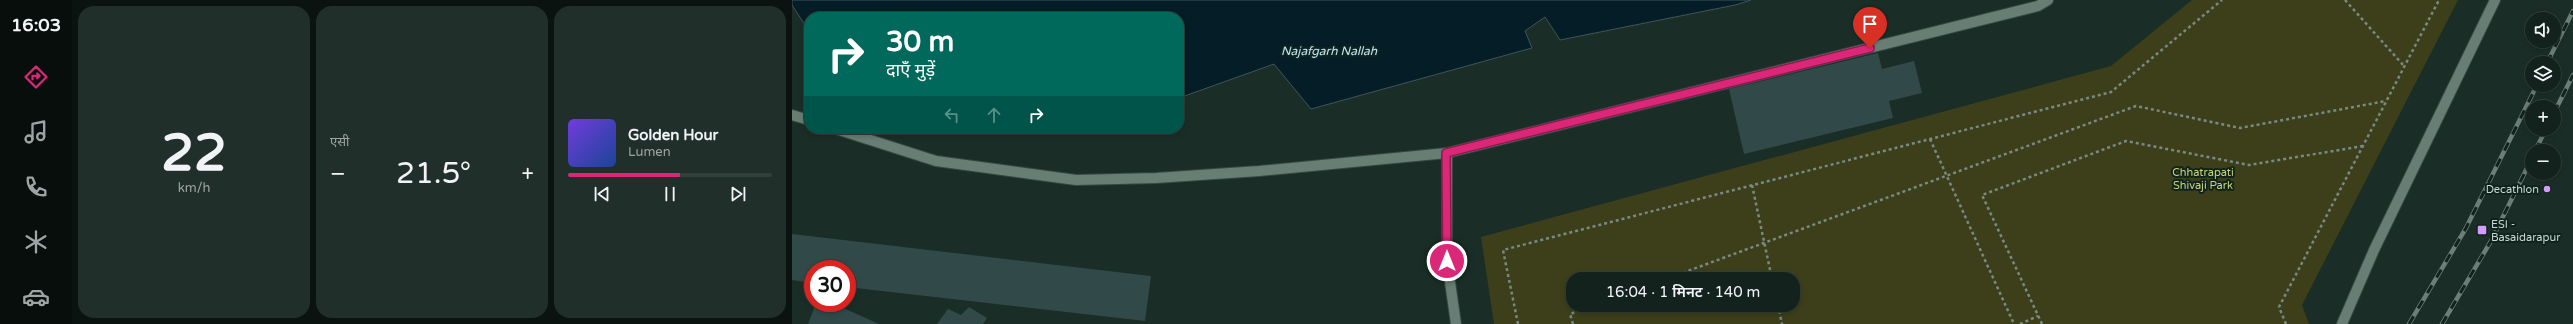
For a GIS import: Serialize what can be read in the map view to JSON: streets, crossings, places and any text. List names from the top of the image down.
{
  "water": ["Najafgarh Nallah"],
  "parks": ["Chhatrapati Shivaji Park"],
  "places": {
    "other": ["Decathlon"],
    "transit": ["ESI - Basaidarapur"]
  },
  "page": {
    "tabs": "16:03",
    "tile": [
      ["22", "km/h"],
      "एसी"
    ],
    "map_buttons": ["+", "−"],
    "turn": ["30 m", "दाएँ मुड़ें"],
    "song": ["Golden Hour", "Lumen"],
    "heat": ["−", "21.5°", "+"],
    "limit": "30",
    "trip": "16:04 · 1 मिनट · 140 m"
  }
}
